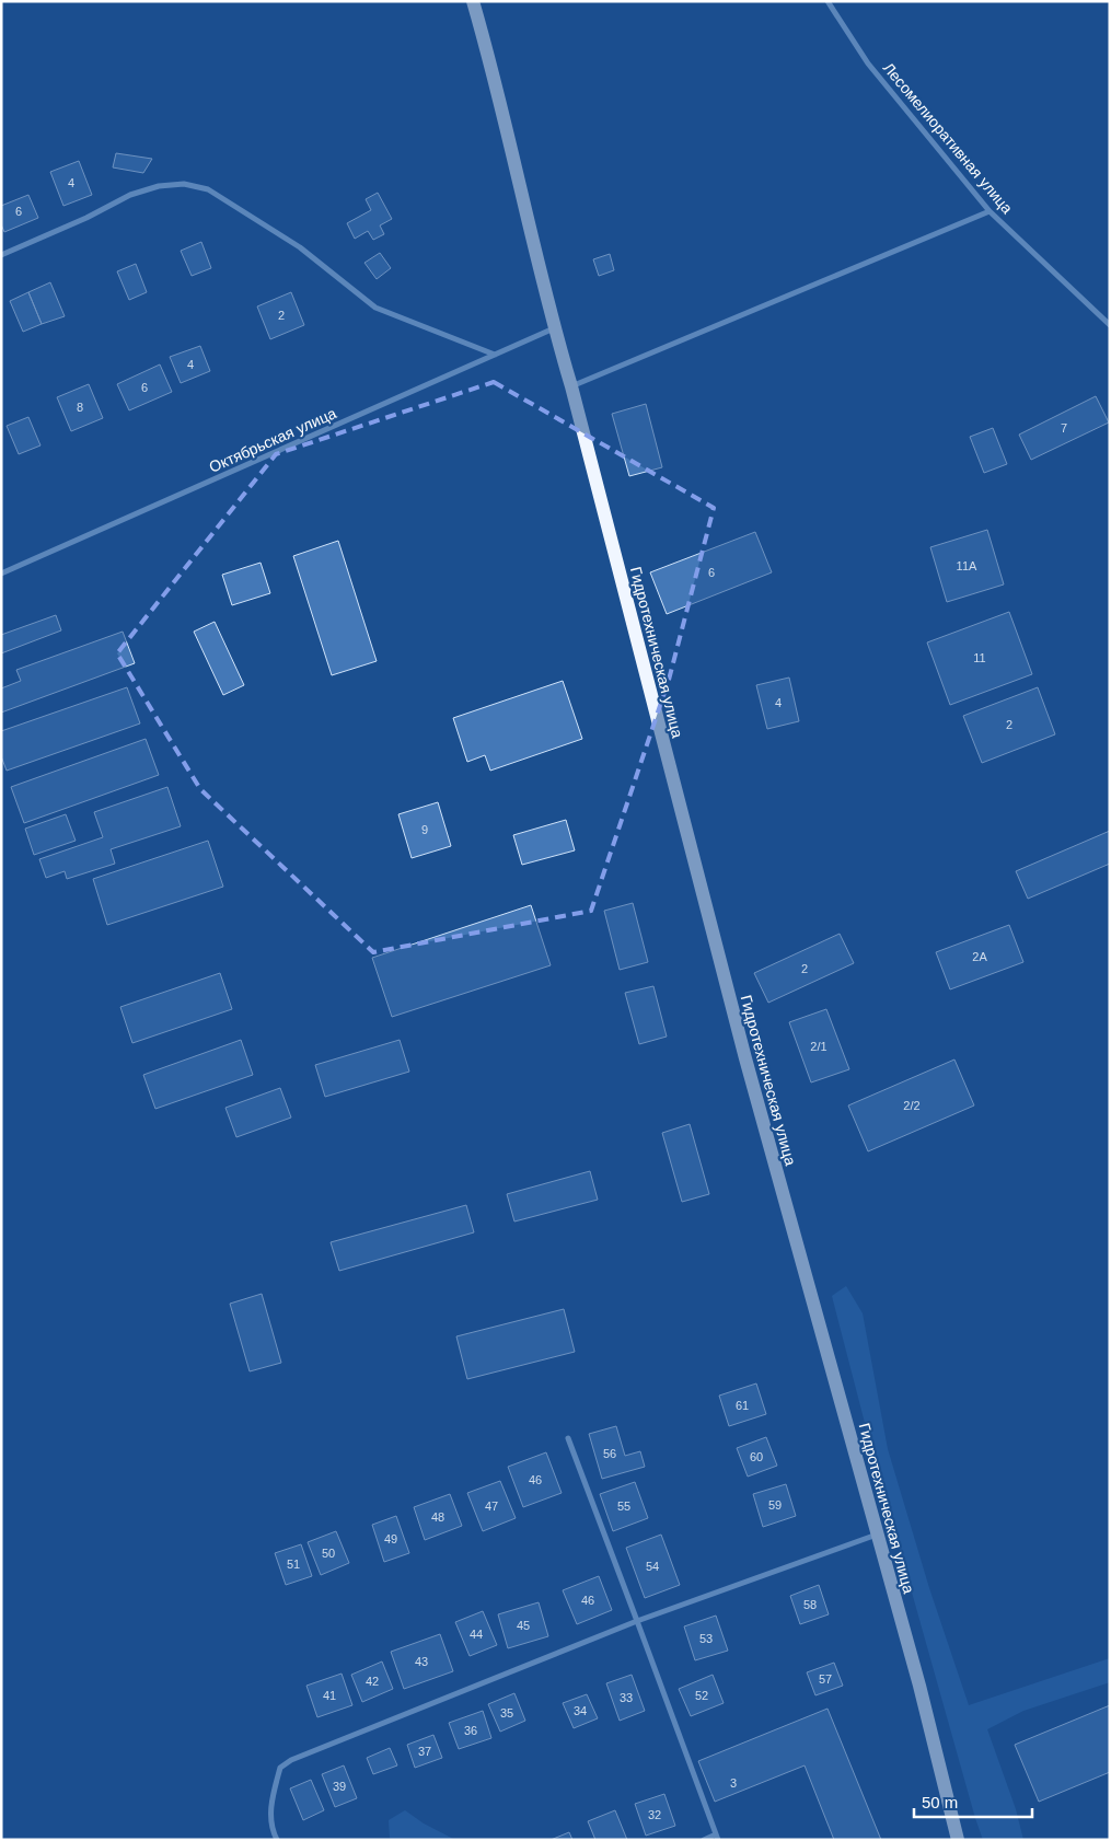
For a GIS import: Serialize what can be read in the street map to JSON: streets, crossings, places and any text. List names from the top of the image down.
{
  "streets": {
    "main road": ["Гидротехническая улица"],
    "street": ["Лесомелиоративная улица", "Октябрьская улица"]
  },
  "crossings": [
    ["Октябрьская улица", "Гидротехническая улица"]
  ],
  "house_numbers": [
    "4",
    "6",
    "2",
    "4",
    "6",
    "8",
    "7",
    "11А",
    "6",
    "11",
    "4",
    "2",
    "9",
    "2А",
    "2",
    "2/1",
    "2/2",
    "61",
    "56",
    "60",
    "46",
    "59",
    "47",
    "55",
    "48",
    "49",
    "50",
    "51",
    "54",
    "46",
    "58",
    "45",
    "44",
    "53",
    "43",
    "57",
    "42",
    "41",
    "52",
    "33",
    "34",
    "35",
    "36",
    "37",
    "3",
    "39",
    "32"
  ],
  "scale_bar": "50 m"
}
